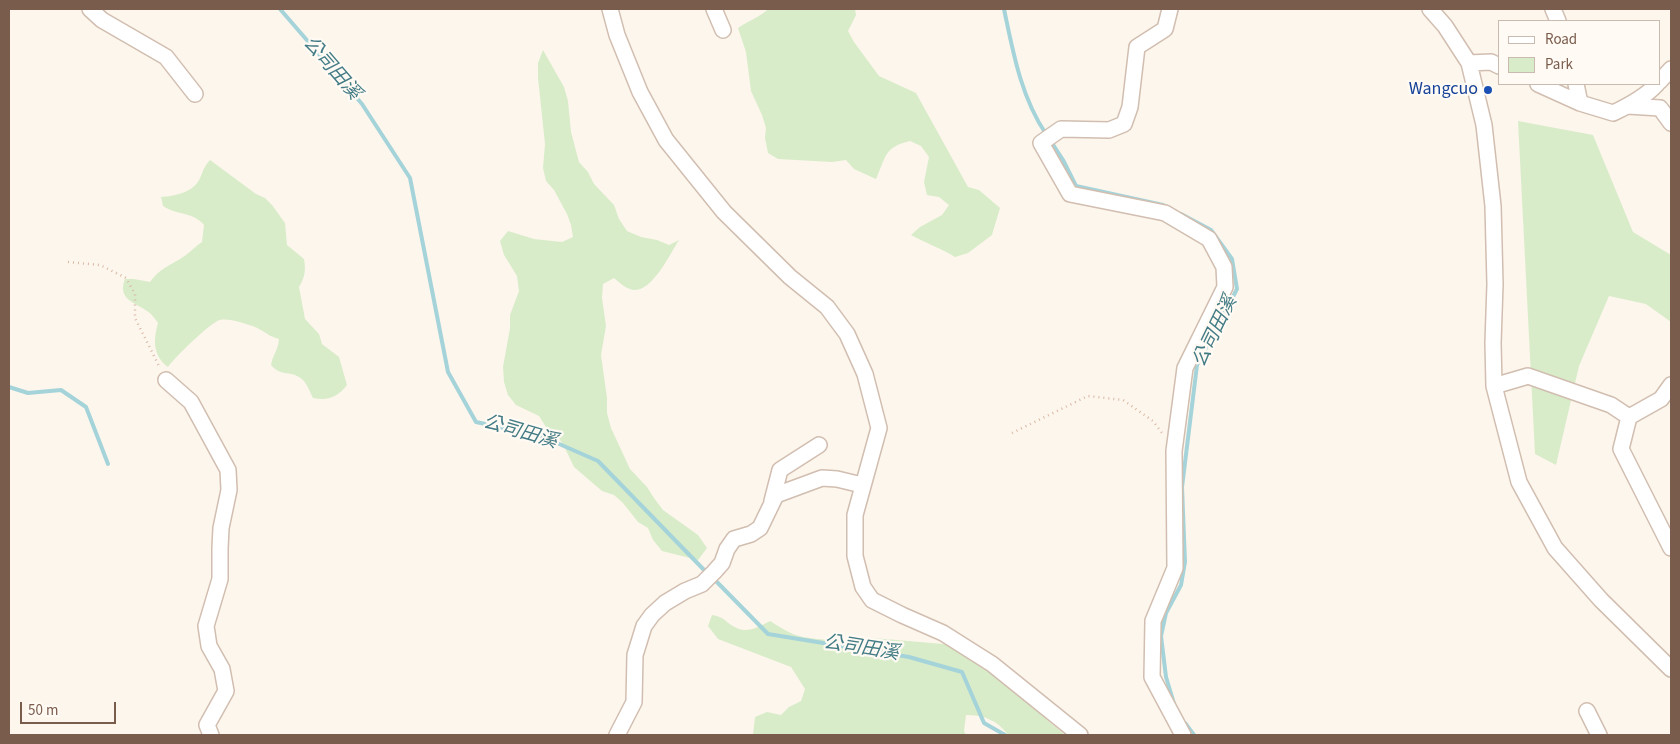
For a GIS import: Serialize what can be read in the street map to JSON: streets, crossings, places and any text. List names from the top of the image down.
{
  "water": ["公司田溪"],
  "places": ["Wangcuo"],
  "legend": ["Road", "Park"],
  "scale_bar": "50 m"
}
